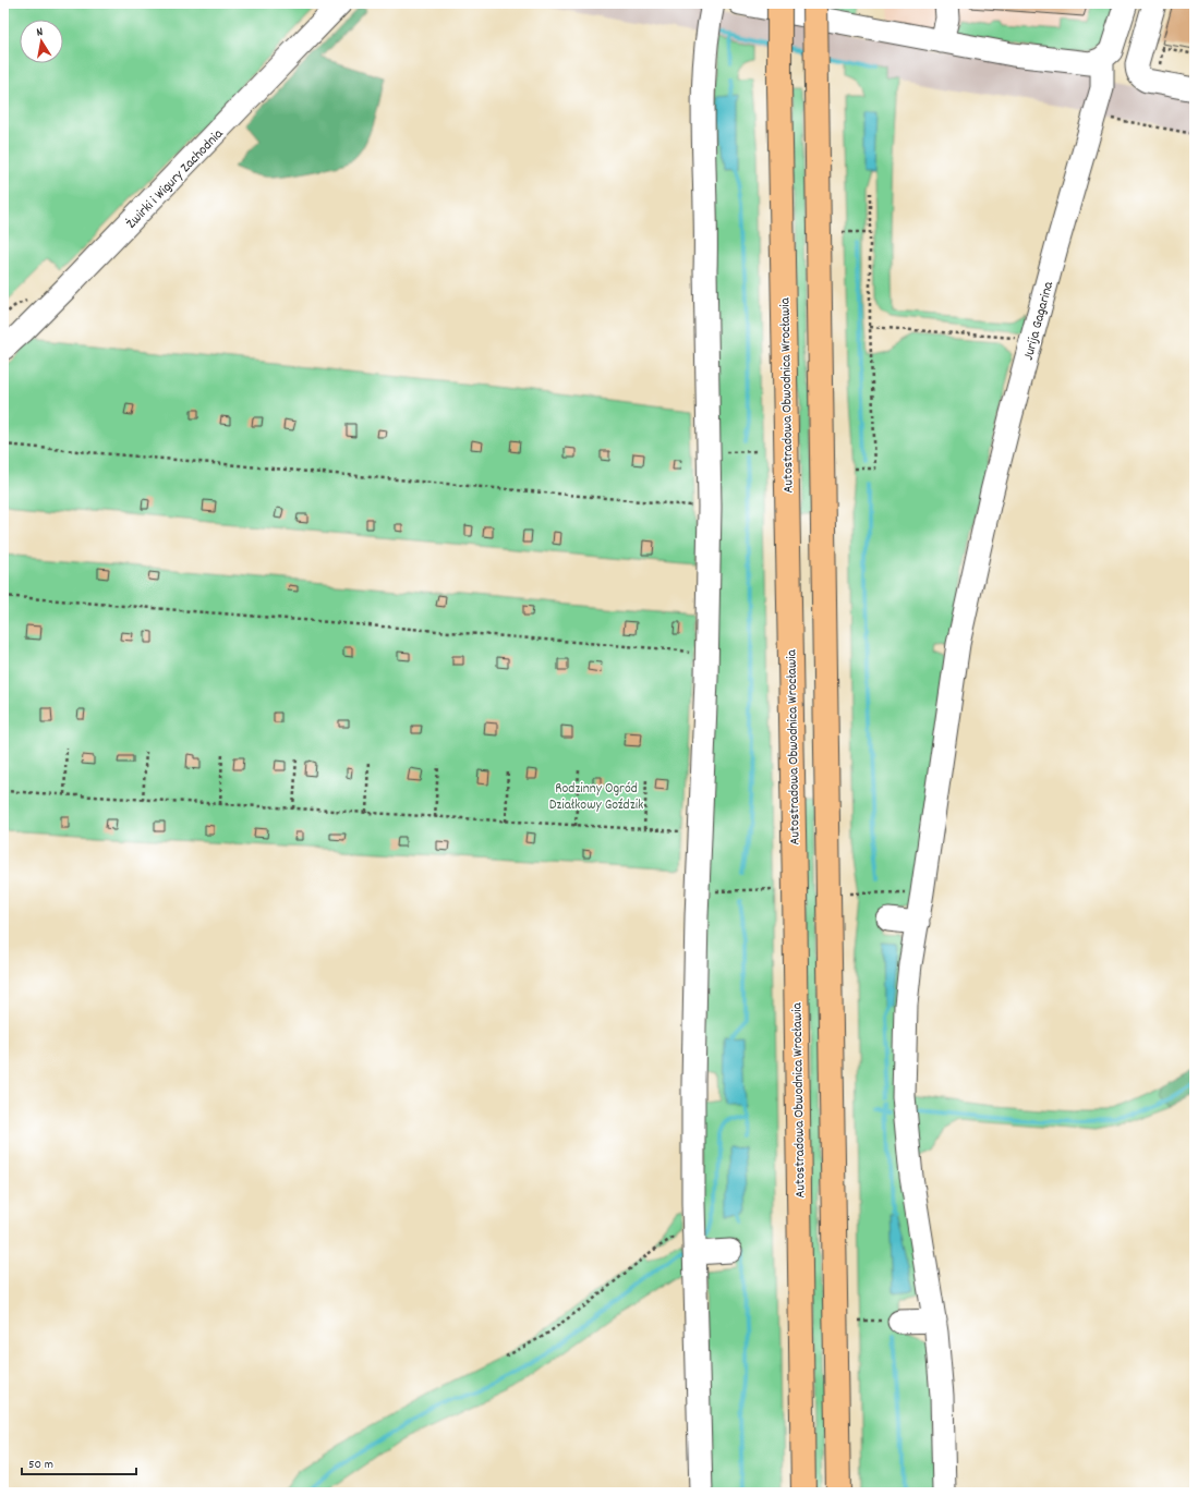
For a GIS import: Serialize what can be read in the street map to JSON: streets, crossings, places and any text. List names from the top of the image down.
{
  "streets": {
    "highway": ["Autostradowa Obwodnica Wrocławia"],
    "street": ["Żwirki i Wigury Zachodnia", "Jurija Gagarina"]
  },
  "parks": ["Rodzinny Ogród Działkowy Goździk"],
  "scale_bar": "50 m",
  "north": "top"
}
